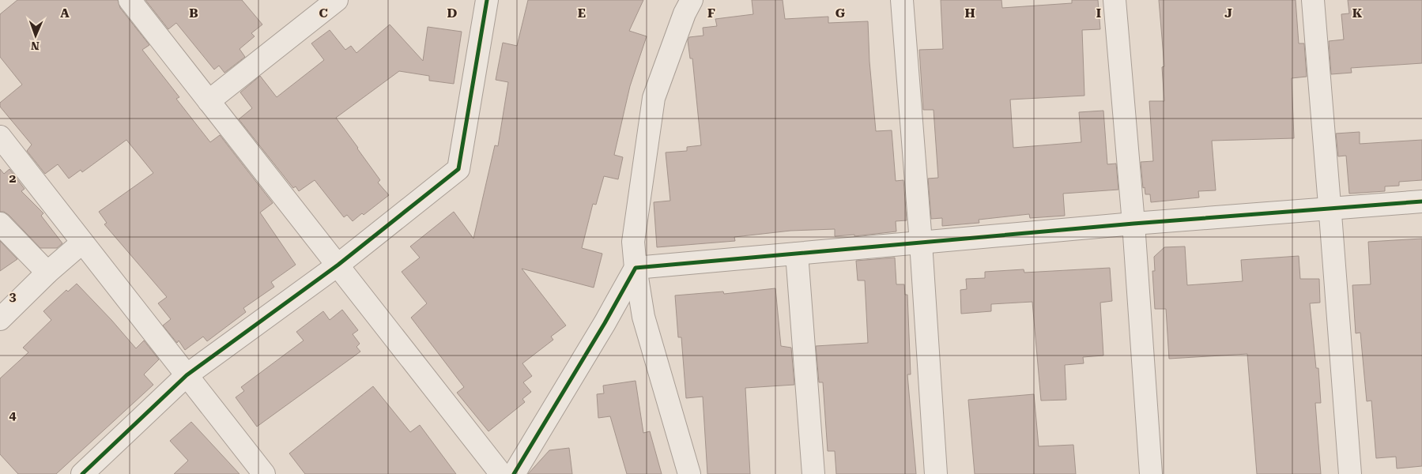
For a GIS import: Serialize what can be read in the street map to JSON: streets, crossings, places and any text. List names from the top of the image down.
{
  "north": "bottom",
  "grid": {
    "columns": [
      "A",
      "B",
      "C",
      "D",
      "E",
      "F",
      "G",
      "H",
      "I",
      "J",
      "K"
    ],
    "rows": ["2", "3", "4"]
  }
}
